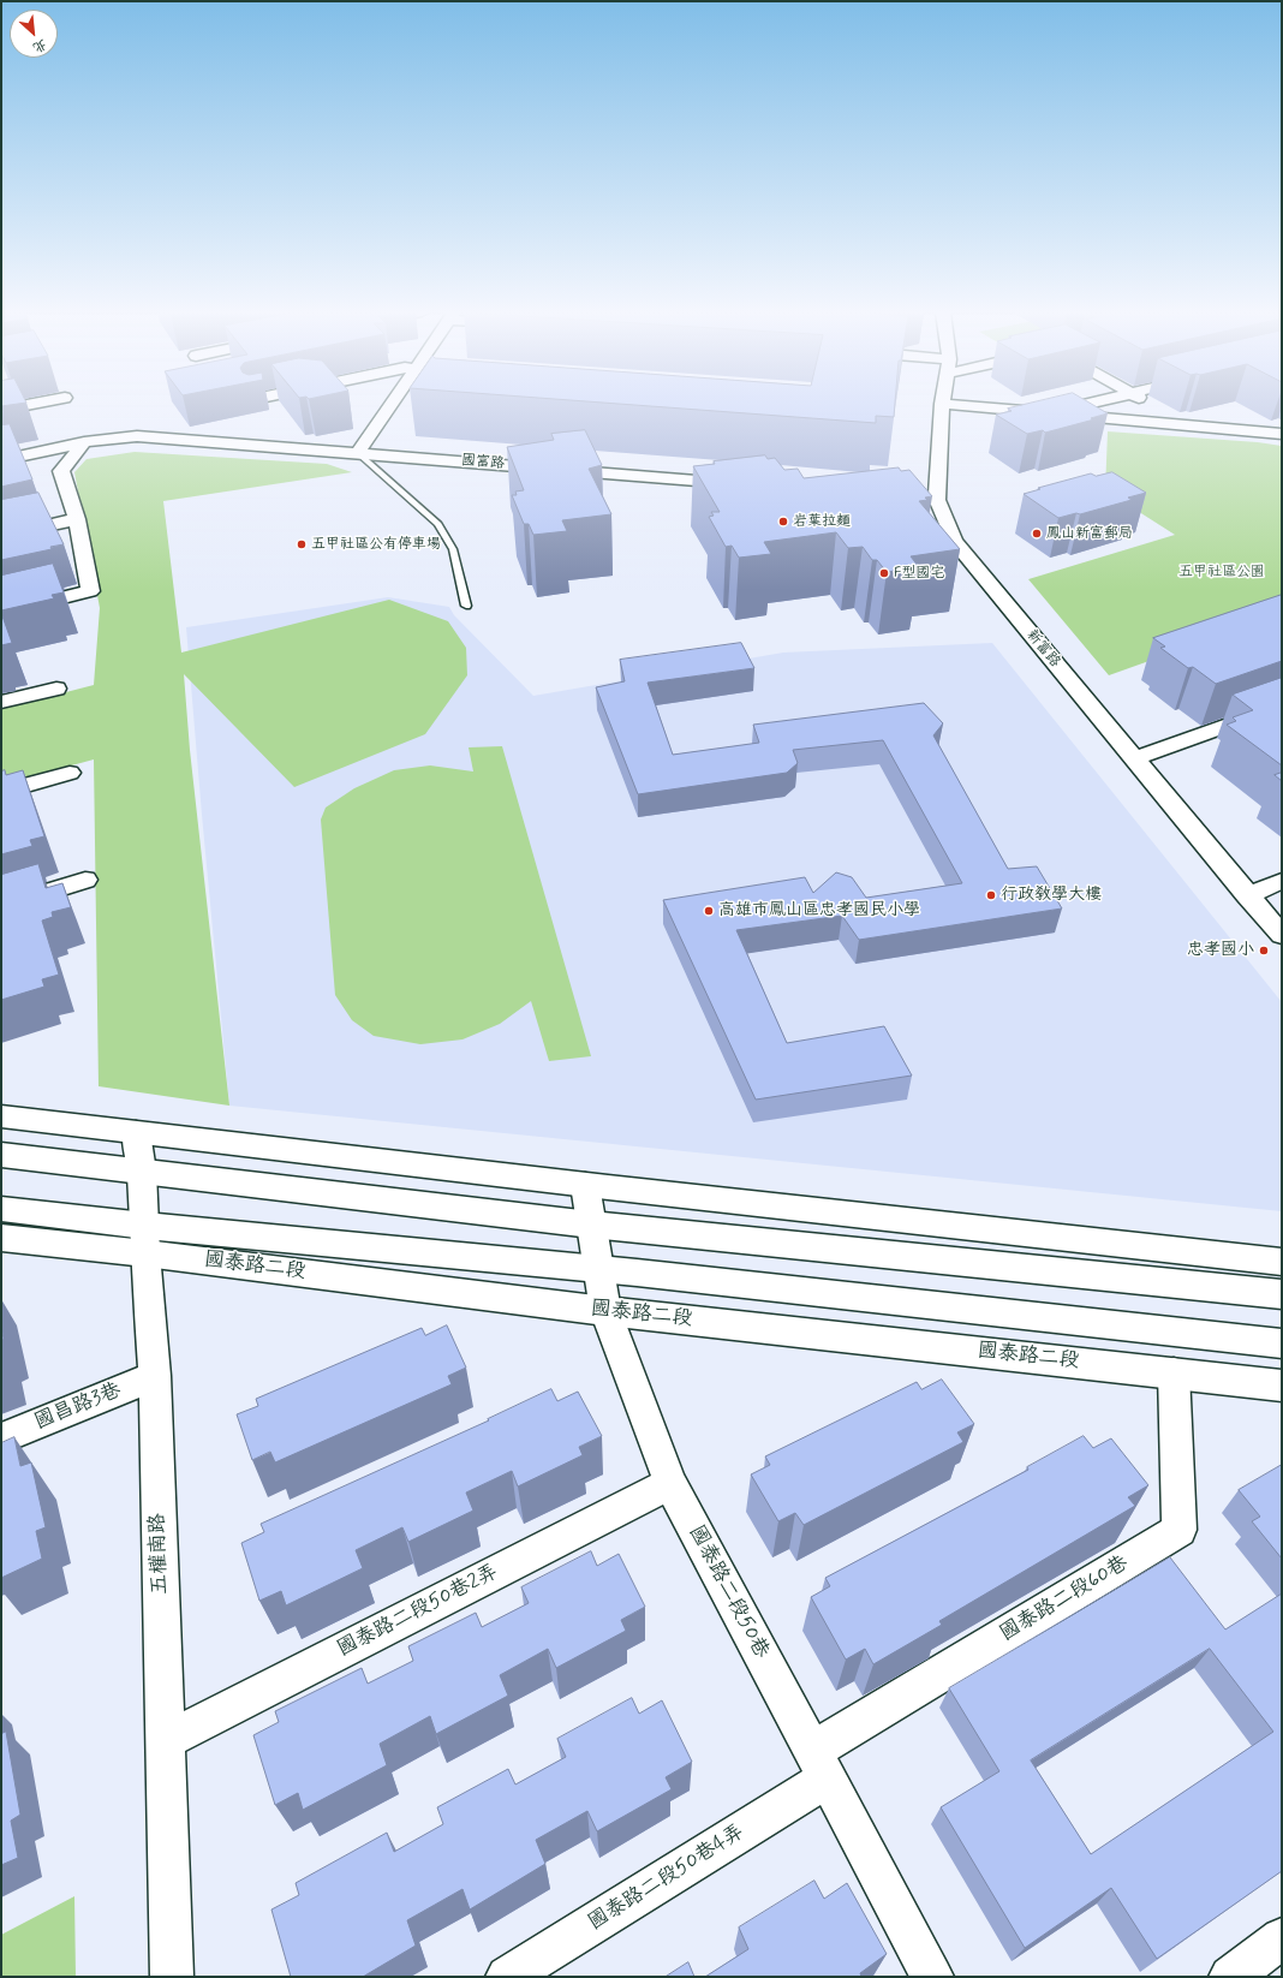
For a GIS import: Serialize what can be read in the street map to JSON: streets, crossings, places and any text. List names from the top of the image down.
{
  "streets": {
    "street": [
      "國富路",
      "新富路",
      "國泰路二段",
      "國昌路3巷",
      "五權南路",
      "國泰路二段50巷",
      "國泰路二段60巷",
      "國泰路二段50巷2弄",
      "國泰路二段50巷4弄"
    ]
  },
  "crossings": [
    ["國泰路二段", "五權南路"],
    ["國泰路二段", "國泰路二段50巷"],
    ["國泰路二段", "國泰路二段60巷"],
    ["國昌路3巷", "五權南路"],
    ["五權南路", "國泰路二段50巷2弄"],
    ["國泰路二段50巷", "國泰路二段60巷"],
    ["國泰路二段50巷", "國泰路二段50巷2弄"],
    ["國泰路二段50巷", "國泰路二段50巷4弄"],
    ["國泰路二段60巷", "國泰路二段50巷4弄"]
  ],
  "parks": ["五甲社區公園"],
  "places": [
    "岩葉拉麵",
    "鳳山新富郵局",
    "五甲社區公有停車場",
    "F型國宅",
    "行政教學大樓",
    "高雄市鳳山區忠孝國民小學",
    "忠孝國小"
  ],
  "north": "bottom right"
}
